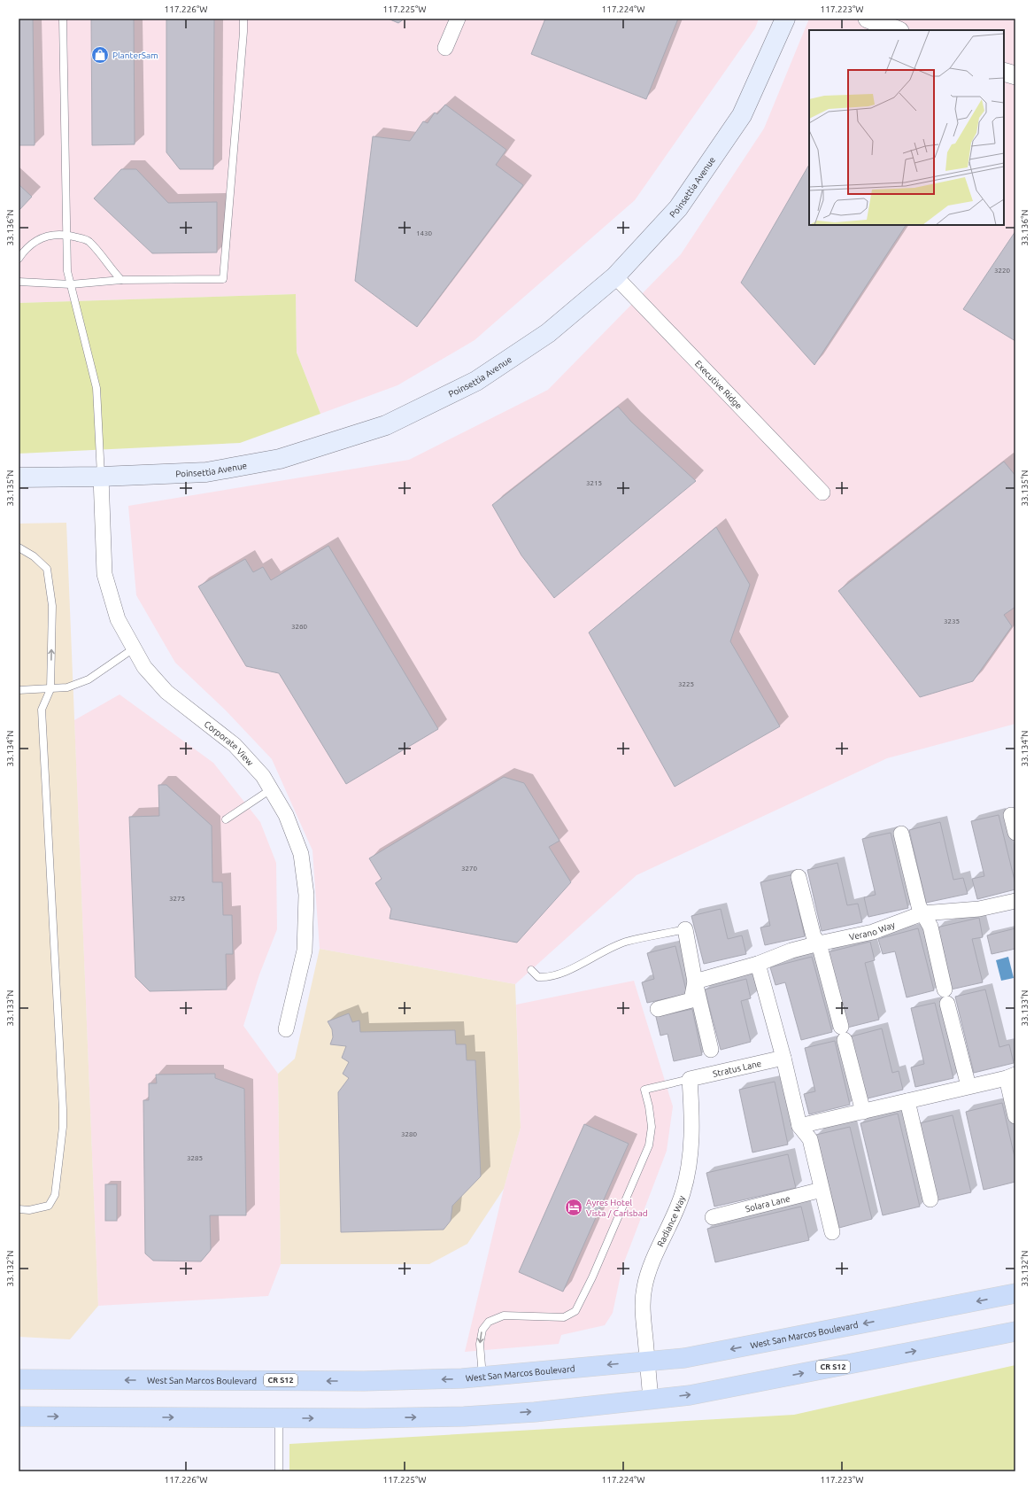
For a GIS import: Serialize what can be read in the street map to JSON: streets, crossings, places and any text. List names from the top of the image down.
{
  "streets": {
    "main road": ["Poinsettia Avenue", "West San Marcos Boulevard", "CR S12"],
    "street": [
      "Executive Ridge",
      "Corporate View",
      "Verano Way",
      "Stratus Lane",
      "Solara Lane",
      "Radiance Way"
    ]
  },
  "crossings": [
    ["Poinsettia Avenue", "Executive Ridge"],
    ["Poinsettia Avenue", "Corporate View"],
    ["Stratus Lane", "Radiance Way"],
    ["Radiance Way", "West San Marcos Boulevard"],
    ["Radiance Way", "CR S12"]
  ],
  "places": {
    "shop": ["PlanterSam"],
    "hotel": ["Ayres Hotel Vista / Carlsbad"]
  },
  "house_numbers": [
    "1430",
    "3220",
    "3215",
    "3235",
    "3260",
    "3225",
    "3270",
    "3275",
    "3280",
    "3285"
  ],
  "coordinates": [
    "117.226°W",
    "117.225°W",
    "117.224°W",
    "117.223°W",
    "33.136°N",
    "33.135°N",
    "33.134°N",
    "33.133°N",
    "33.132°N"
  ]
}
